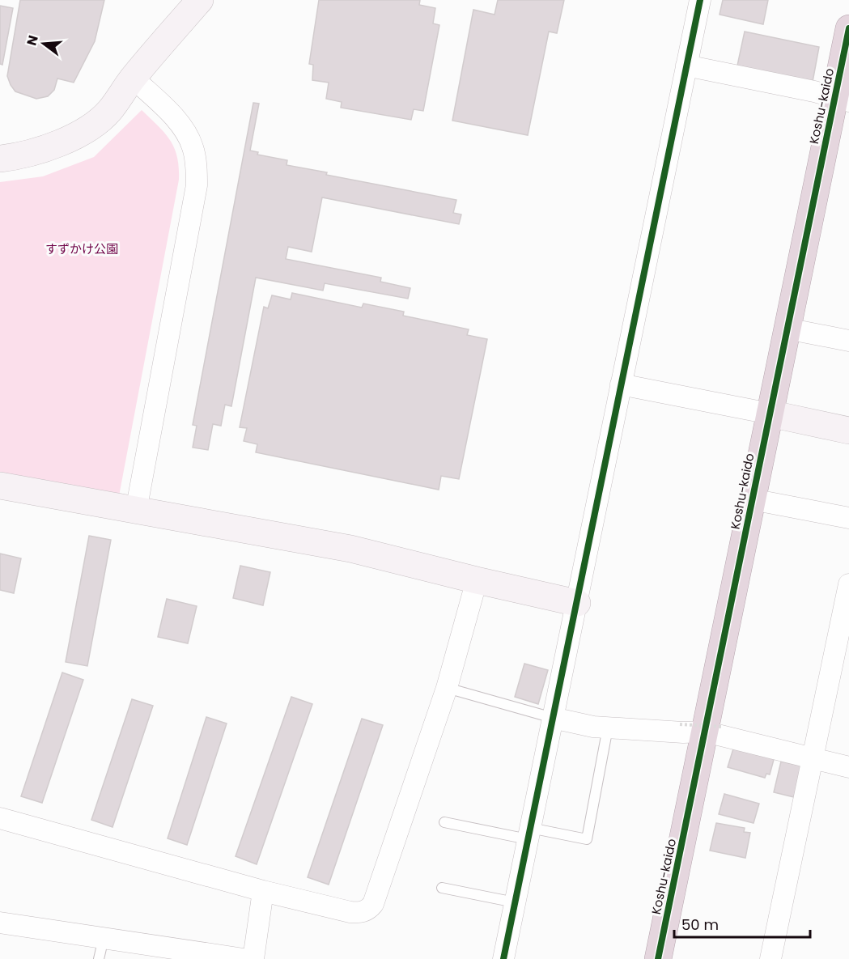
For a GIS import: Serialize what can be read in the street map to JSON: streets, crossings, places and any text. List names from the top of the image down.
{
  "streets": {
    "highway": ["Koshu-kaido"]
  },
  "parks": ["すずかけ公園"],
  "scale_bar": "50 m",
  "north": "left"
}
